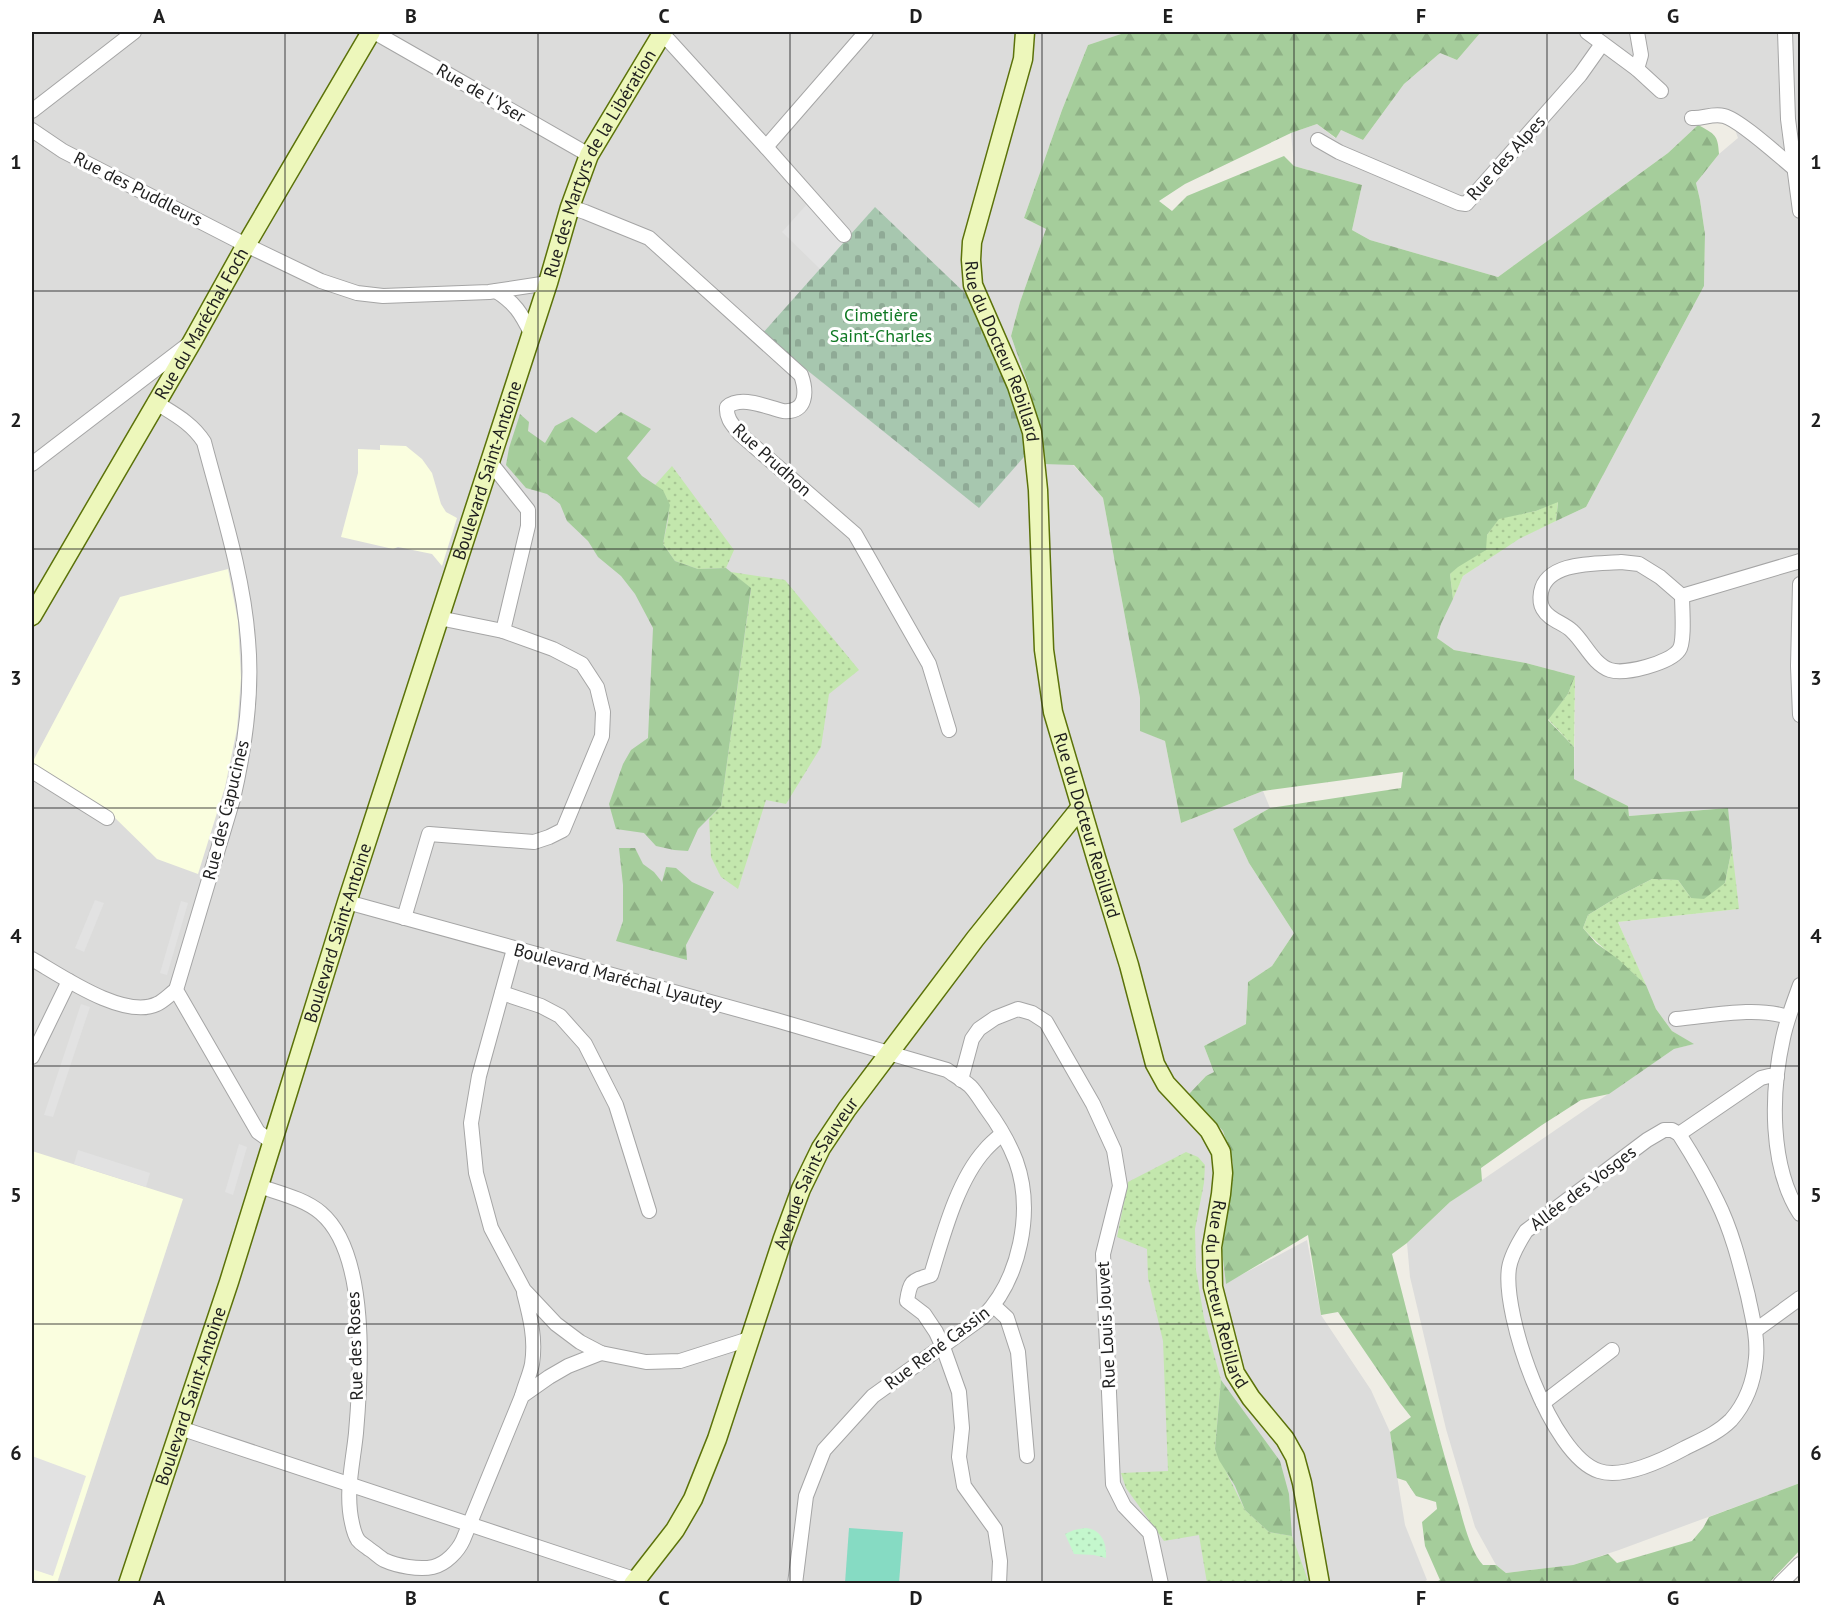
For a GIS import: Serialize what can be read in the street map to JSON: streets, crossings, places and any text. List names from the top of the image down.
{
  "streets": {
    "street": [
      "Rue de l'Yser",
      "Rue des Alpes",
      "Rue des Martyrs de la Libération",
      "Rue des Puddleurs",
      "Rue du Maréchal Foch",
      "Rue du Docteur Rebillard",
      "Rue Prudhon",
      "Boulevard Saint-Antoine",
      "Rue des Capucines",
      "Boulevard Maréchal Lyautey",
      "Avenue Saint-Sauveur",
      "Allée des Vosges",
      "Rue Louis Jouvet",
      "Rue des Roses",
      "Rue René Cassin"
    ]
  },
  "crossings": [
    ["Rue de l'Yser", "Rue des Martyrs de la Libération"],
    ["Rue de l'Yser", "Rue du Maréchal Foch"],
    ["Rue des Martyrs de la Libération", "Rue des Puddleurs"],
    ["Rue des Martyrs de la Libération", "Rue du Maréchal Foch"],
    ["Rue des Martyrs de la Libération", "Rue Prudhon"],
    ["Rue des Martyrs de la Libération", "Boulevard Saint-Antoine"],
    ["Rue des Puddleurs", "Rue du Maréchal Foch"],
    ["Rue du Maréchal Foch", "Rue des Capucines"],
    ["Rue du Docteur Rebillard", "Avenue Saint-Sauveur"],
    ["Boulevard Saint-Antoine", "Boulevard Maréchal Lyautey"],
    ["Boulevard Saint-Antoine", "Rue des Roses"],
    ["Boulevard Maréchal Lyautey", "Avenue Saint-Sauveur"],
    ["Boulevard Maréchal Lyautey", "Rue René Cassin"],
    ["Avenue Saint-Sauveur", "Rue René Cassin"],
    ["Rue Louis Jouvet", "Rue René Cassin"]
  ],
  "parks": ["Cimetière Saint-Charles"],
  "grid": {
    "columns": [
      "A",
      "B",
      "C",
      "D",
      "E",
      "F",
      "G"
    ],
    "rows": [
      "1",
      "2",
      "3",
      "4",
      "5",
      "6"
    ]
  }
}
